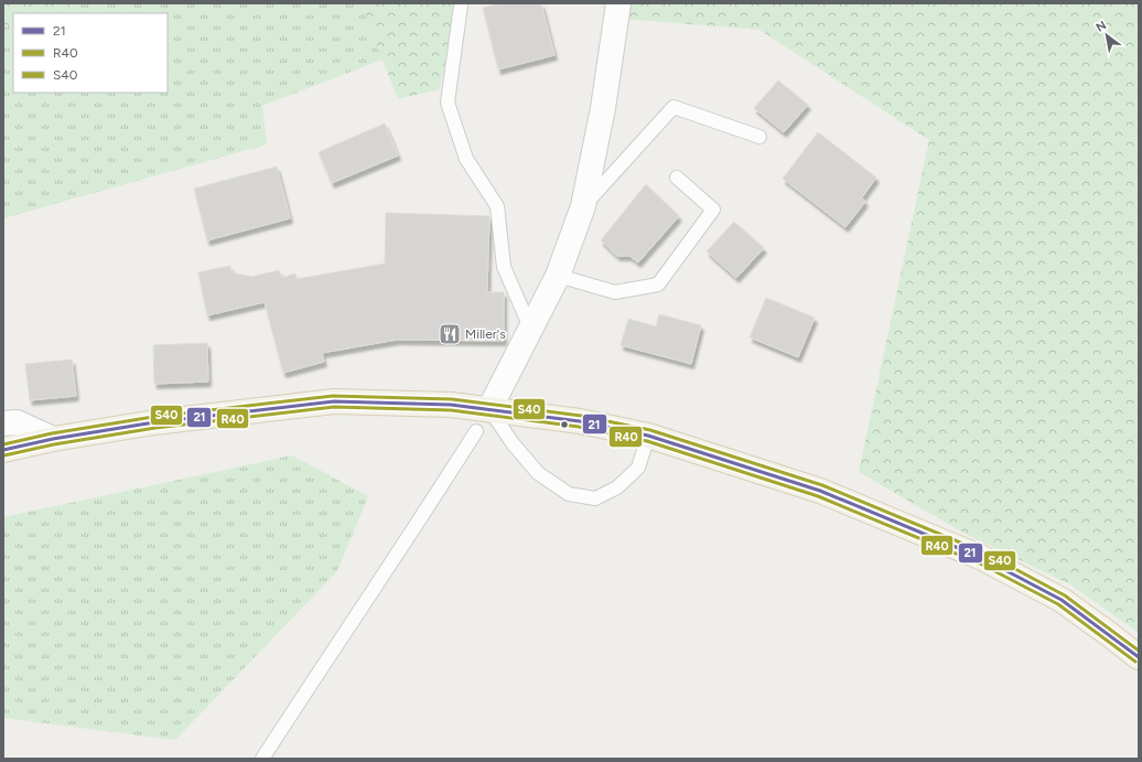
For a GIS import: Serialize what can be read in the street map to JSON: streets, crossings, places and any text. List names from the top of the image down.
{
  "places": {
    "restaurant": ["Miller's"]
  },
  "lines": ["transit line S40", "transit line 21", "transit line R40"],
  "legend": ["21", "R40", "S40"],
  "north": "top left"
}
